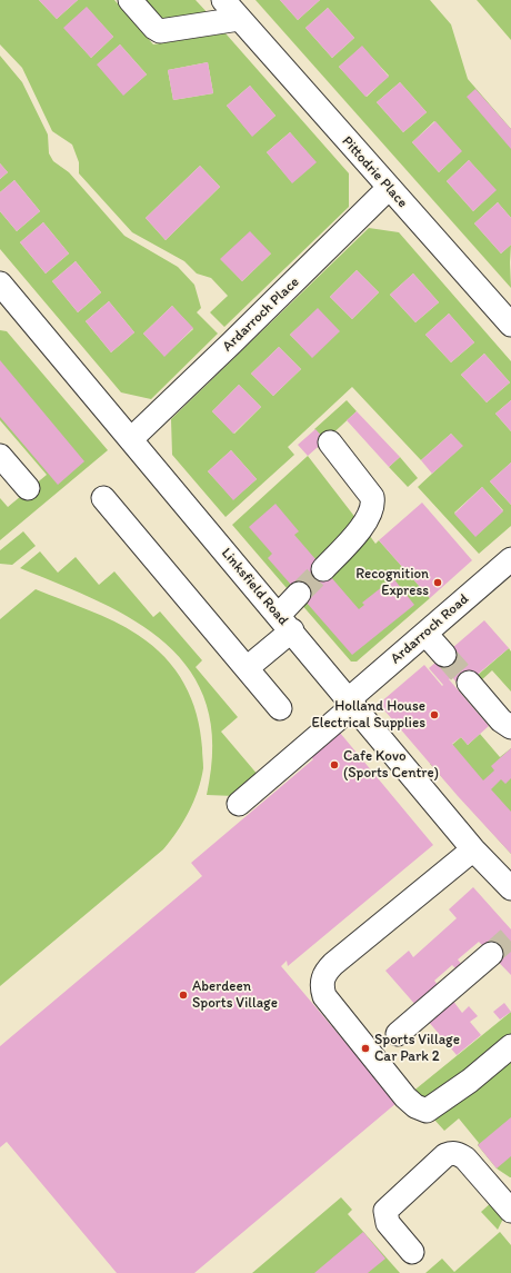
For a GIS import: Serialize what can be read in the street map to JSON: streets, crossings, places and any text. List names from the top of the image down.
{
  "streets": {
    "street": [
      "Pittodrie Place",
      "Ardarroch Place",
      "Linksfield Road",
      "Ardarroch Road"
    ]
  },
  "crossings": [
    ["Pittodrie Place", "Ardarroch Place"],
    ["Ardarroch Place", "Linksfield Road"],
    ["Linksfield Road", "Ardarroch Road"]
  ],
  "places": [
    "Recognition Express",
    "Holland House Electrical Supplies",
    "Cafe Kovo (Sports Centre)",
    "Aberdeen Sports Village",
    "Sports Village Car Park 2"
  ]
}
